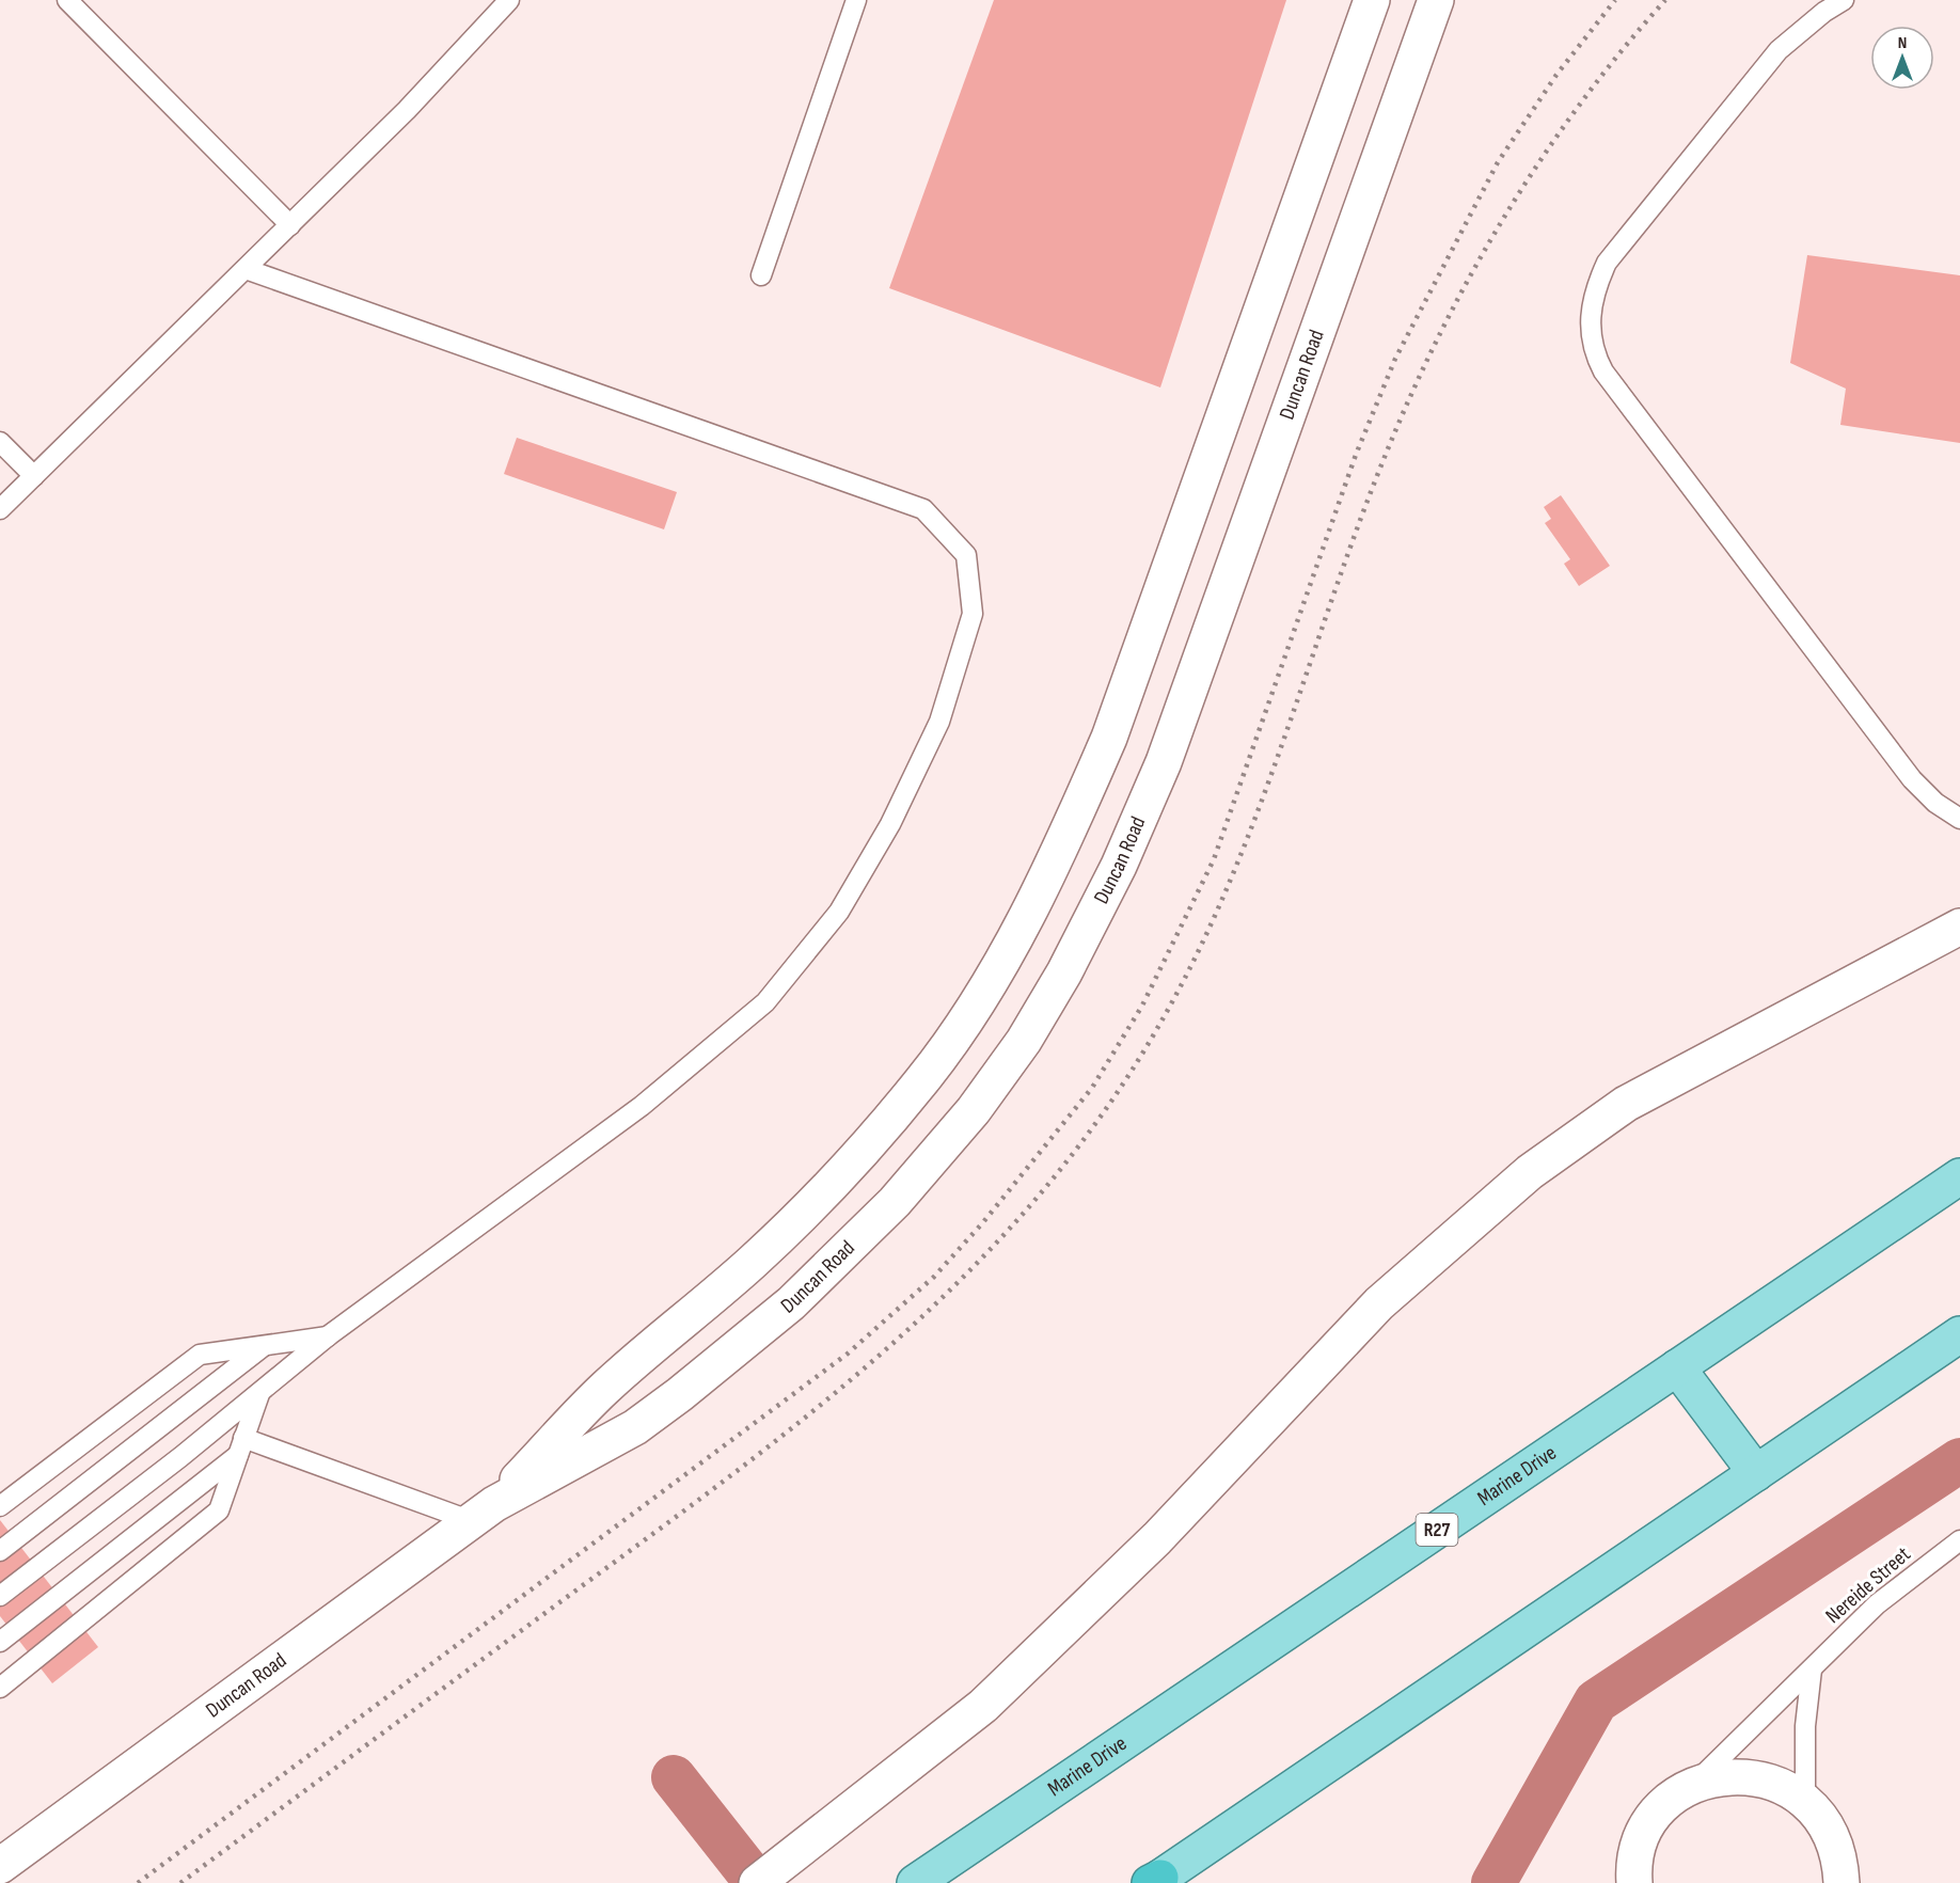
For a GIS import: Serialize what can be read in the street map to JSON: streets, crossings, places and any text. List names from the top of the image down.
{
  "streets": {
    "main road": ["Marine Drive", "R27"],
    "street": ["Duncan Road"],
    "lane": ["Nereide Street"]
  },
  "north": "top"
}
